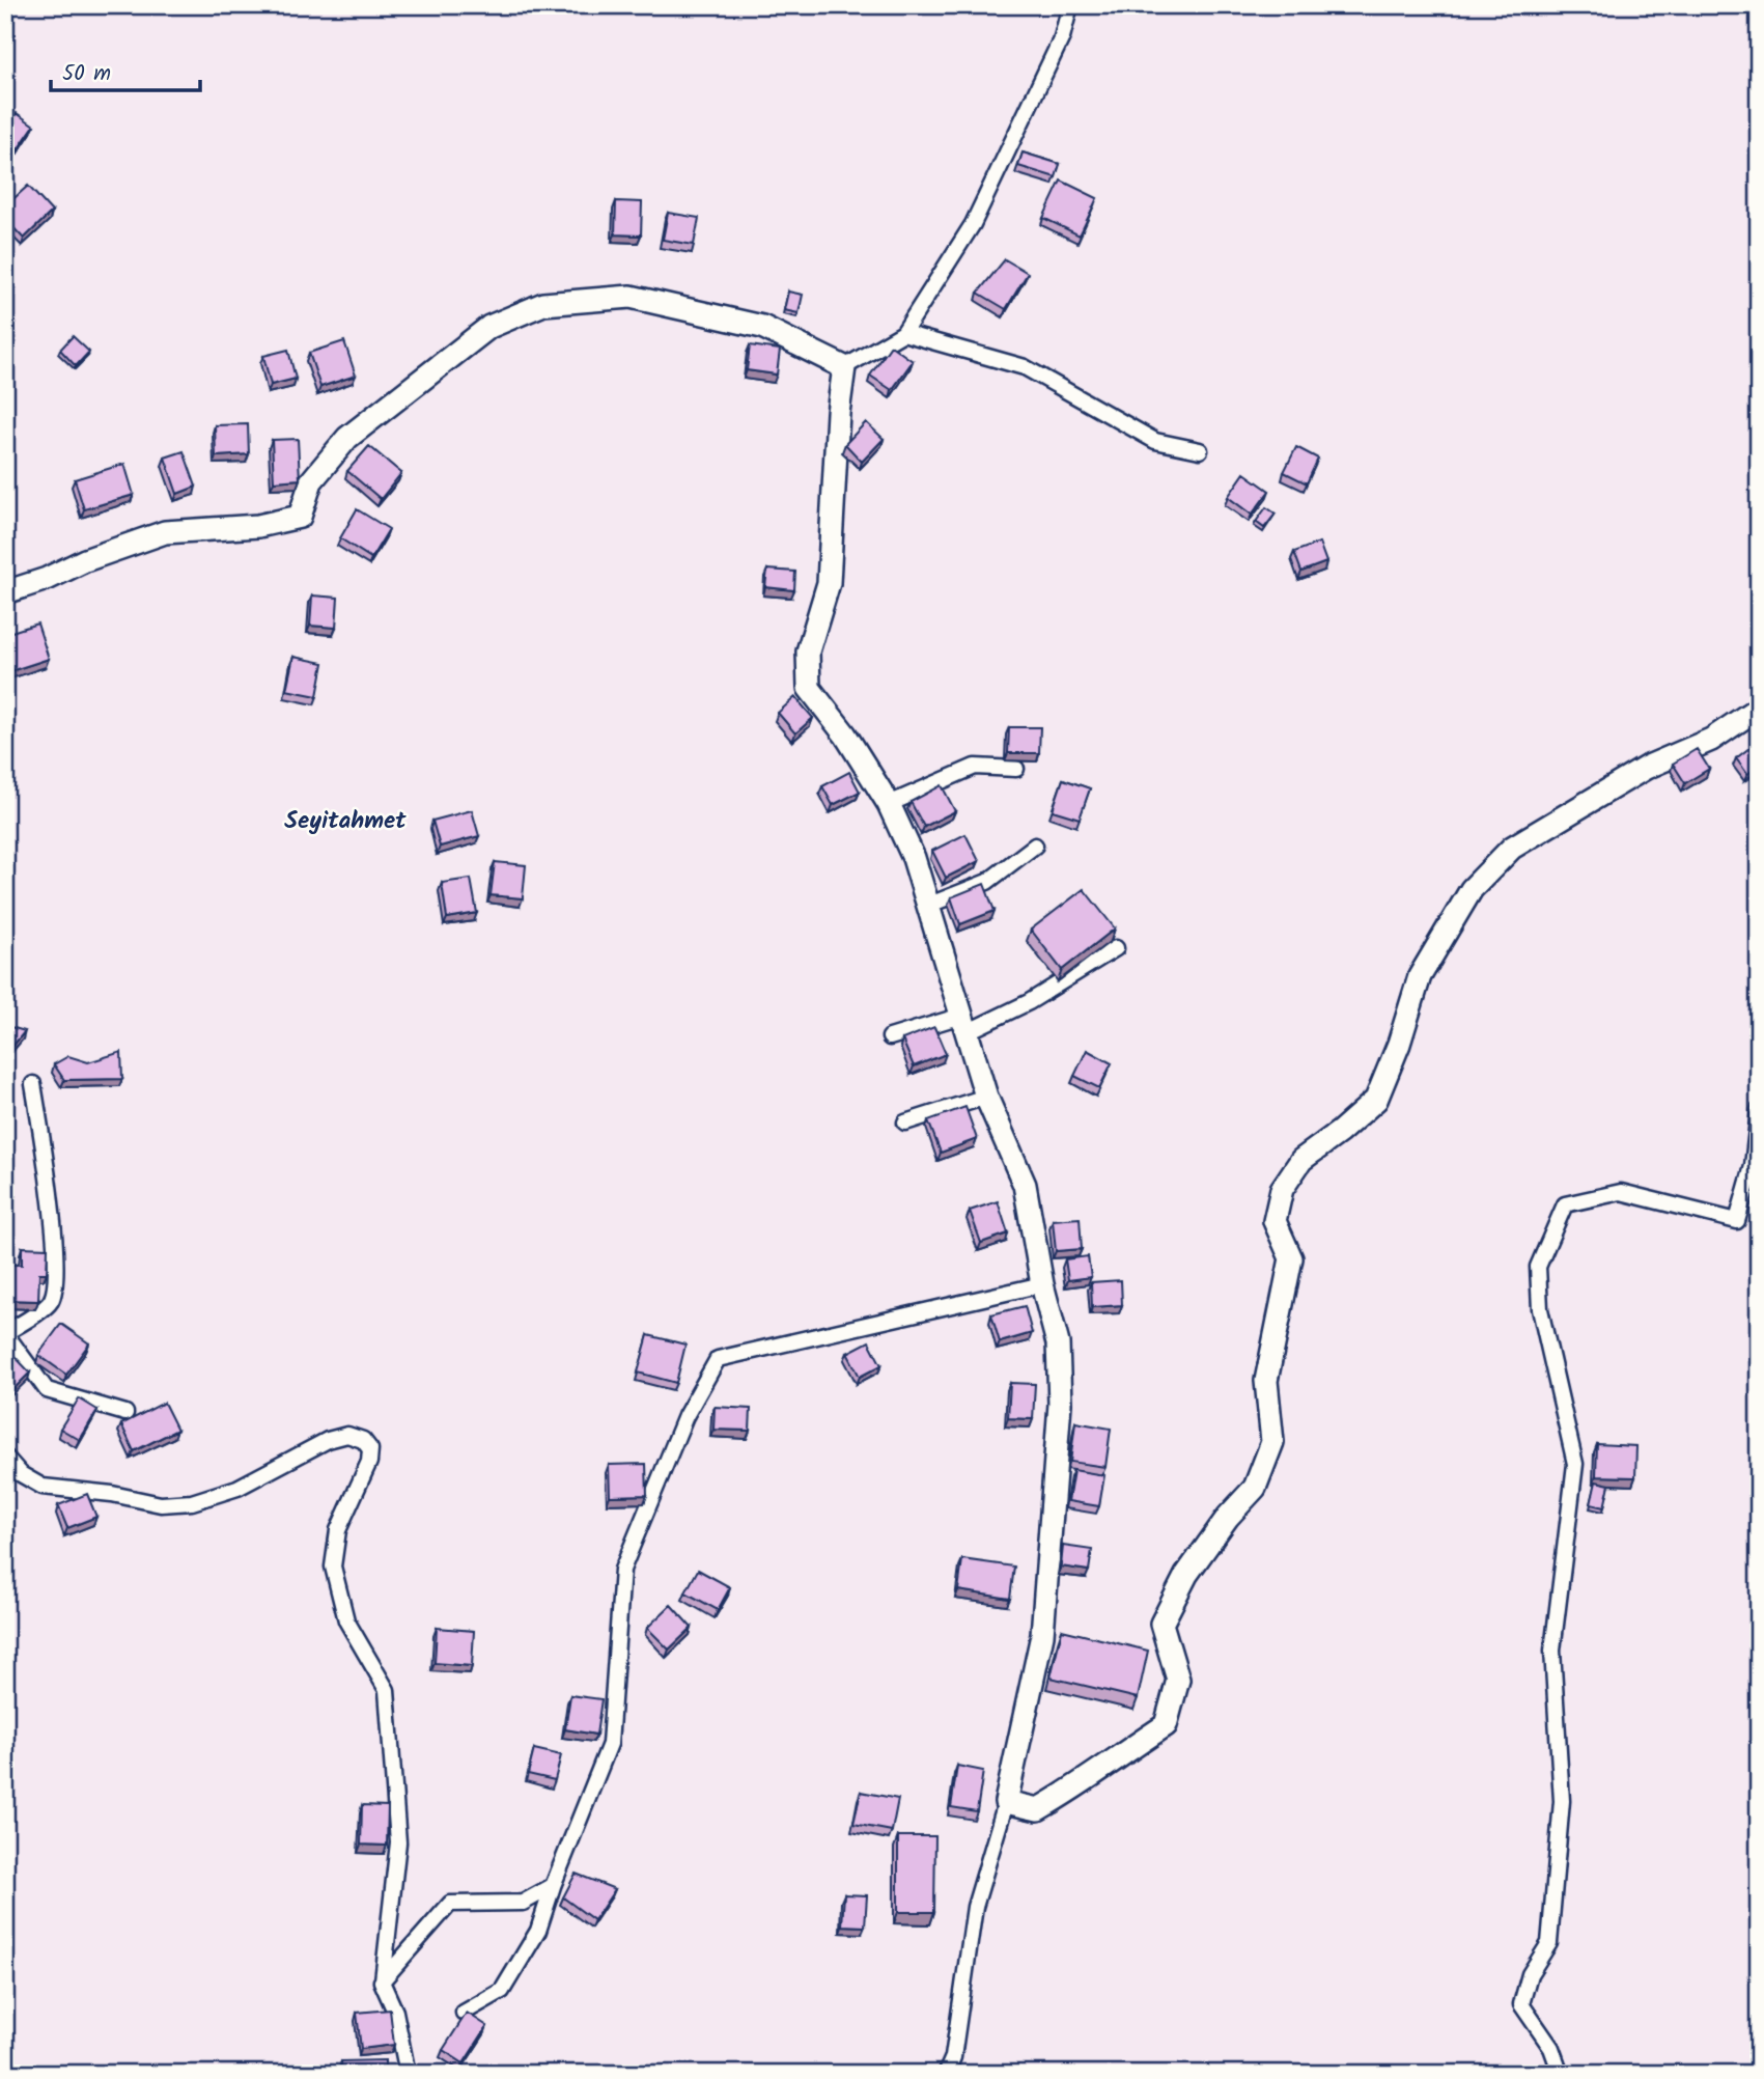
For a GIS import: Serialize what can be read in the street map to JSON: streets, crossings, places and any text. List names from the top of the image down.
{
  "districts": ["Seyitahmet"],
  "scale_bar": "50 m"
}
